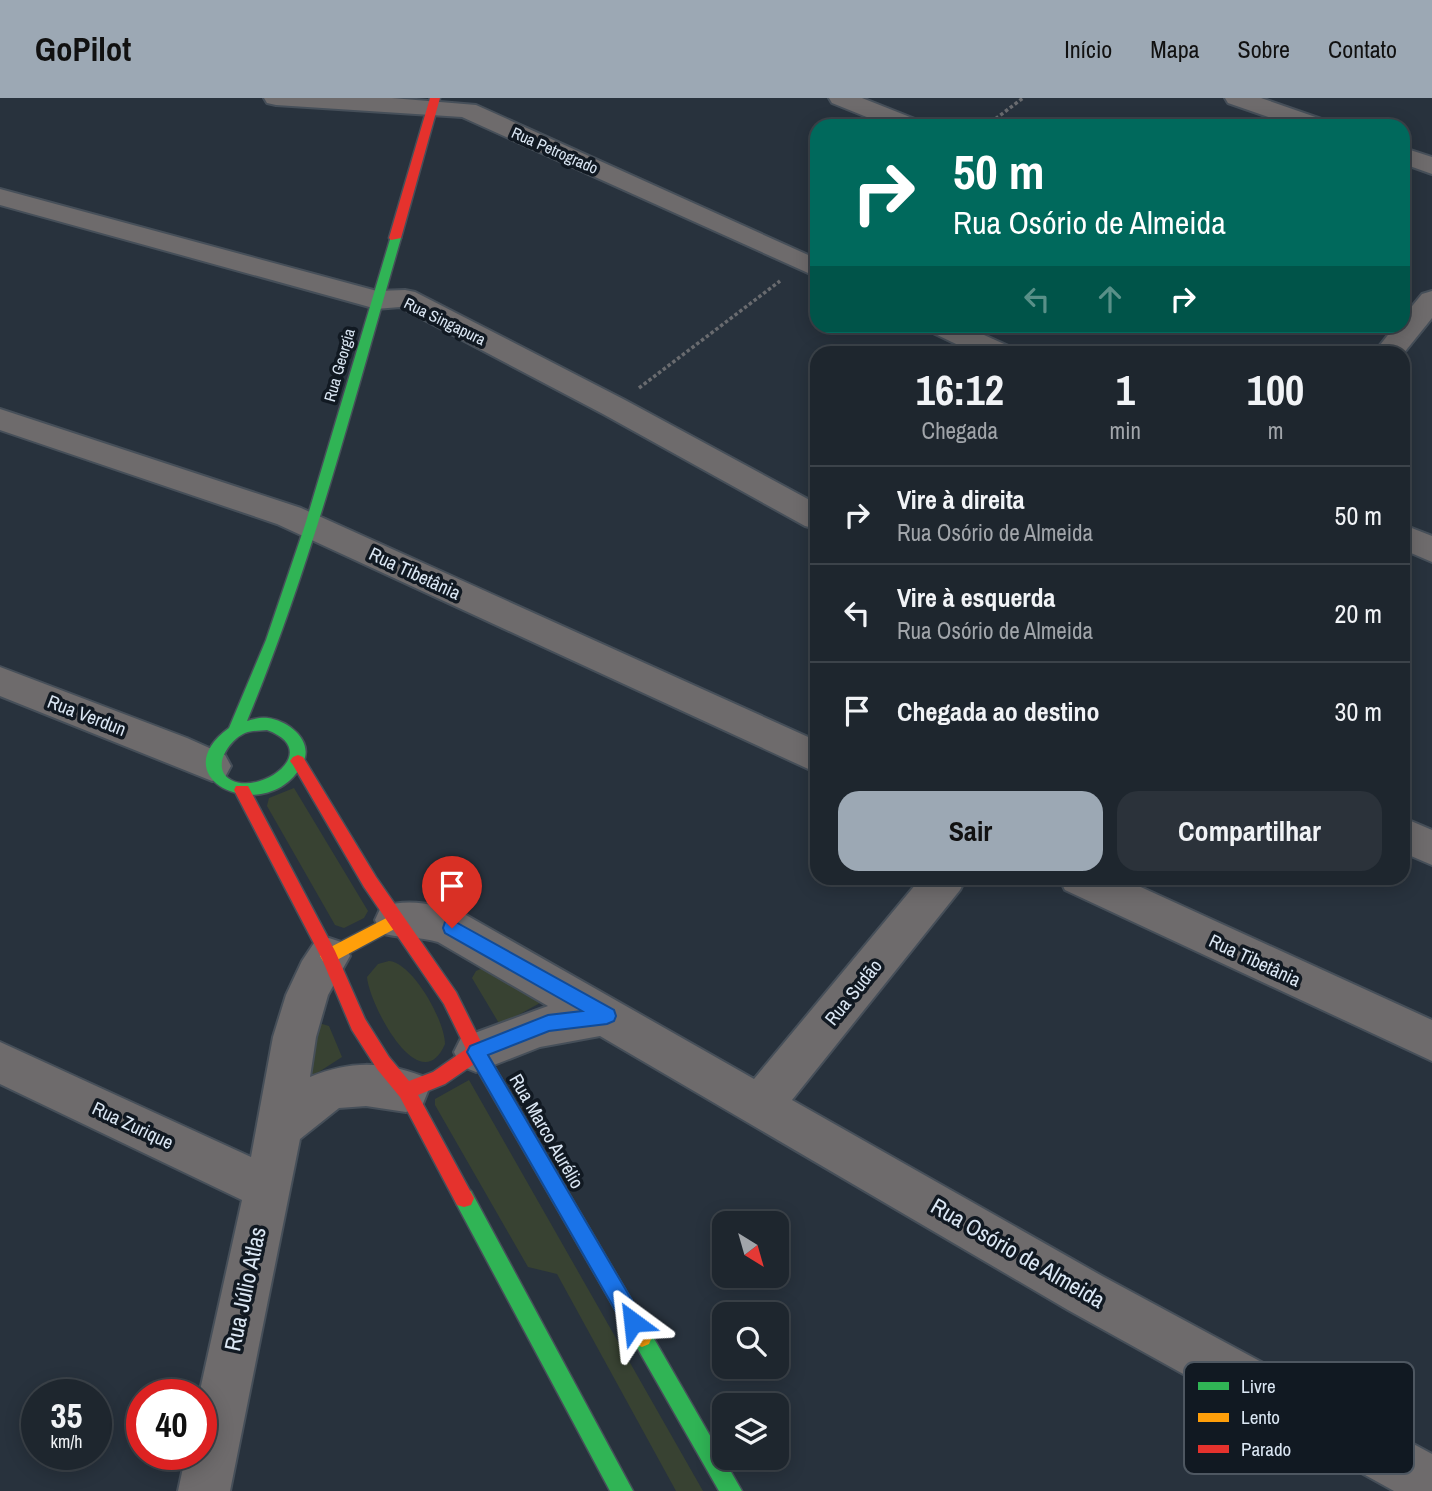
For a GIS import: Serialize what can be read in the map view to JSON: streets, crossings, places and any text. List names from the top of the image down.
{
  "streets": {
    "street": [
      "Rua Petrogrado",
      "Rua Singapura",
      "Rua Georgia",
      "Rua Tibetânia",
      "Rua Verdun",
      "Rua Sudão",
      "Rua Zurique",
      "Rua Marco Aurélio",
      "Rua Osório de Almeida",
      "Rua Júlio Atlas"
    ]
  },
  "crossings": [
    ["Rua Petrogrado", "Rua Georgia"],
    ["Rua Singapura", "Rua Georgia"],
    ["Rua Georgia", "Rua Tibetânia"],
    ["Rua Georgia", "Rua Verdun"],
    ["Rua Georgia", "Rua Marco Aurélio"],
    ["Rua Verdun", "Rua Marco Aurélio"],
    ["Rua Sudão", "Rua Osório de Almeida"],
    ["Rua Zurique", "Rua Júlio Atlas"],
    ["Rua Marco Aurélio", "Rua Osório de Almeida"]
  ],
  "legend": ["Livre", "Lento", "Parado"],
  "north": "bottom right",
  "page": {
    "header": "GoPilot",
    "nav": [
      "Início",
      "Mapa",
      "Sobre",
      "Contato"
    ],
    "turn": ["50 m", "Rua Osório de Almeida"],
    "eta": [
      "16:12",
      "Chegada",
      "1",
      "min",
      "100",
      "m"
    ],
    "list": [
      {
        "name": "Vire à direita",
        "note": "Rua Osório de Almeida",
        "value": "50 m"
      },
      {
        "name": "Vire à esquerda",
        "note": "Rua Osório de Almeida",
        "value": "20 m"
      },
      {
        "name": "Chegada ao destino",
        "value": "30 m"
      }
    ],
    "buttons": ["Sair", "Compartilhar"],
    "speed": "35 km/h",
    "limit": "40"
  }
}
